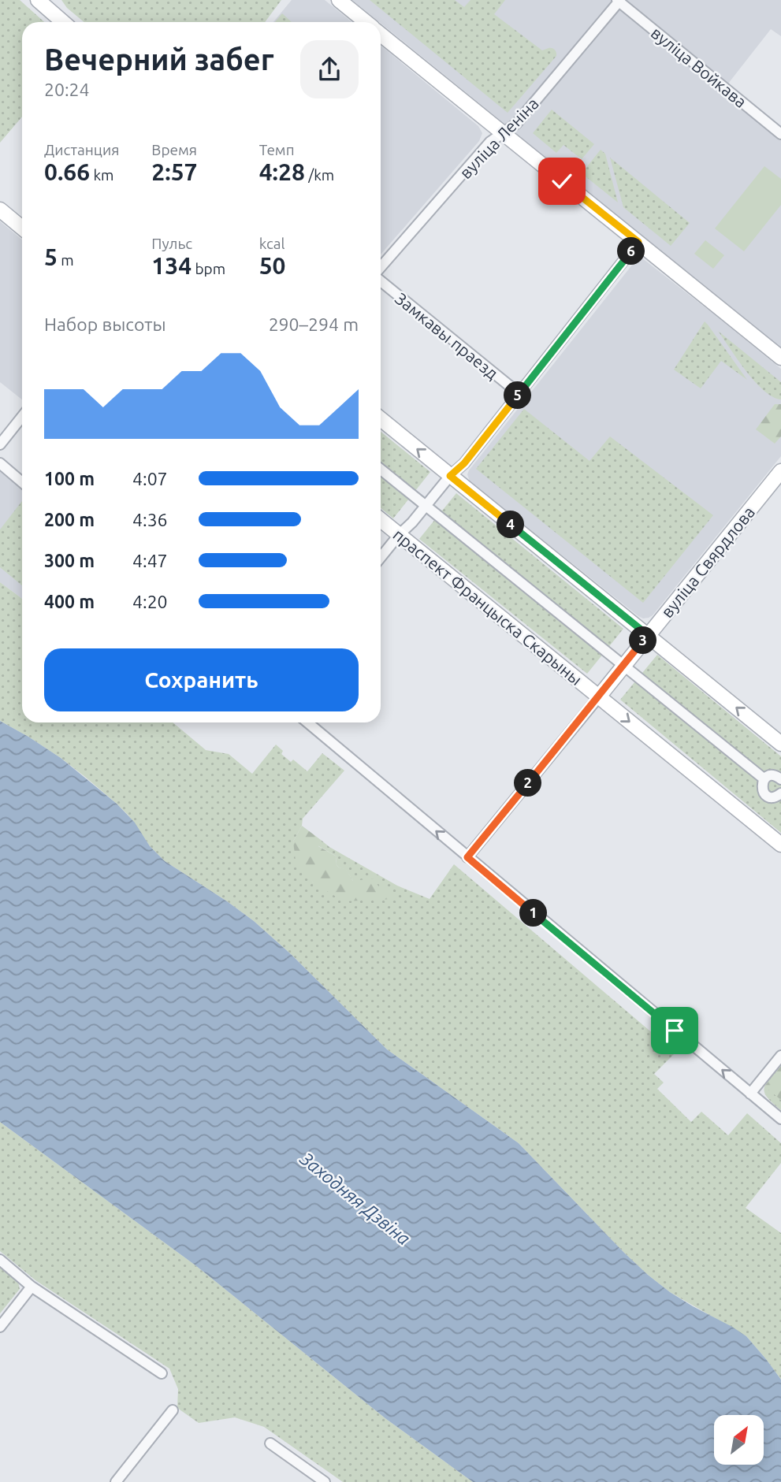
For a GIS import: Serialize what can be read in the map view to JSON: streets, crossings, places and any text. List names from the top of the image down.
{
  "streets": {
    "street": [
      "вуліца Войкава",
      "вуліца Леніна",
      "Замкавы праезд",
      "вуліца Свярдлова",
      "праспект Францыска Скарыны"
    ]
  },
  "crossings": [
    ["вуліца Войкава", "вуліца Леніна"],
    ["вуліца Свярдлова", "праспект Францыска Скарыны"]
  ],
  "water": ["Заходняя Дзвіна"],
  "north": "top right",
  "page": {
    "heading": ["Вечерний забег", "20:24"],
    "stats": [
      ["Дистанция", "0.66 km"],
      ["Время", "2:57"],
      ["Темп", "4:28 /km"],
      ["5 m"],
      ["Пульс", "134 bpm"],
      ["kcal", "50"]
    ],
    "pins": [
      "6",
      "5",
      "4",
      "3",
      "2",
      "1"
    ],
    "chart": ["Набор высоты", "290–294 m"],
    "list": [
      {
        "name": "100 m",
        "note": "4:07"
      },
      {
        "name": "200 m",
        "note": "4:36"
      },
      {
        "name": "300 m",
        "note": "4:47"
      },
      {
        "name": "400 m",
        "note": "4:20"
      }
    ],
    "buttons": "Сохранить"
  }
}
